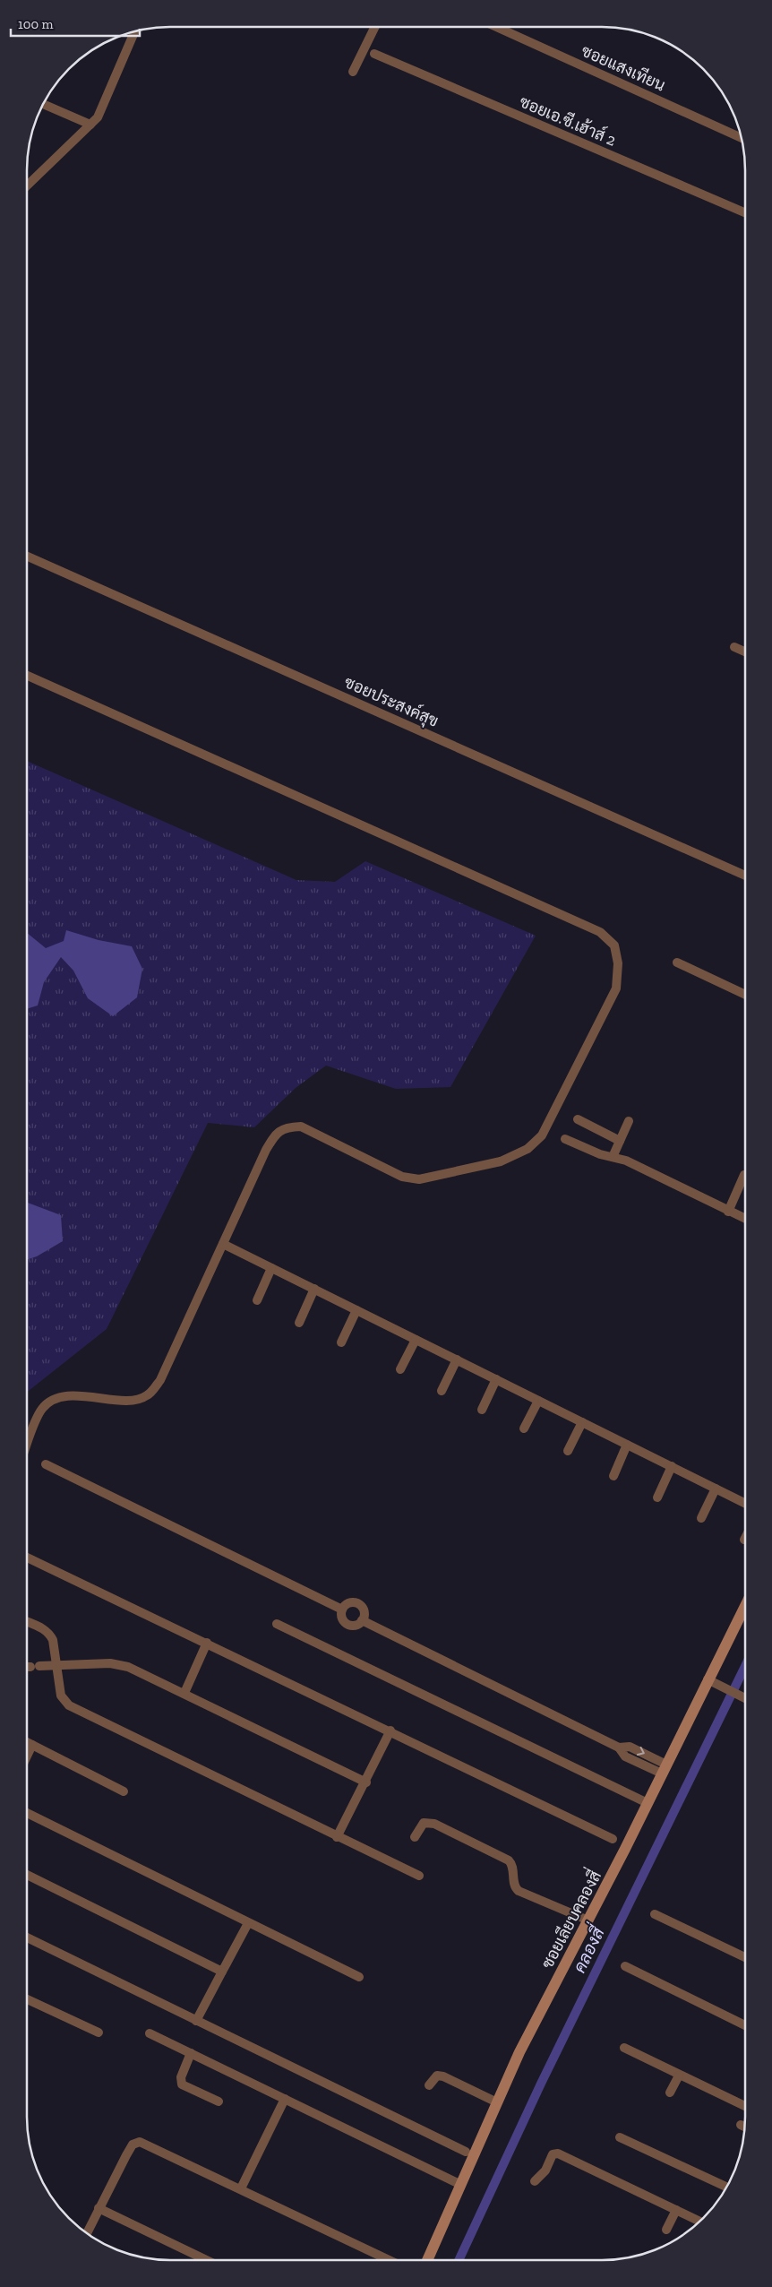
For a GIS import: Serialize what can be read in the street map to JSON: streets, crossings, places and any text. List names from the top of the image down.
{
  "streets": {
    "street": [
      "ซอยแสงเทียน",
      "ซอยเอ.ซี.เฮ้าส์ 2",
      "ซอยประสงค์สุข",
      "ซอยเลียบคลองสี่"
    ]
  },
  "water": ["คลองสี่"],
  "scale_bar": "100 m"
}
